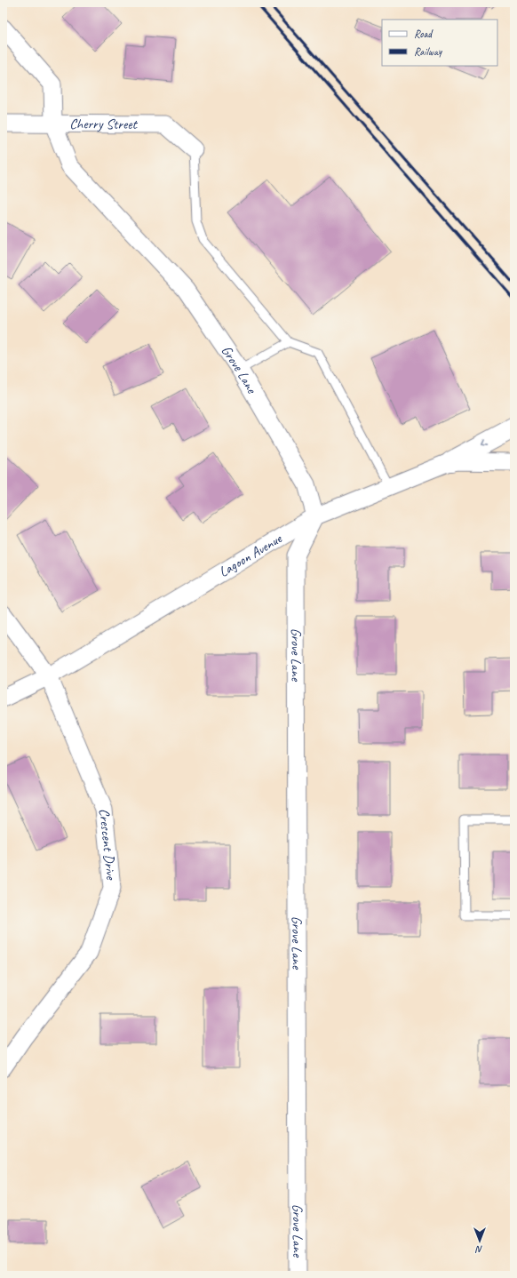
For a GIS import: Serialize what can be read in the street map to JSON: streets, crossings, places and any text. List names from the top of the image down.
{
  "streets": {
    "street": [
      "Cherry Street",
      "Grove Lane",
      "Lagoon Avenue",
      "Crescent Drive"
    ]
  },
  "crossings": [
    ["Cherry Street", "Grove Lane"],
    ["Grove Lane", "Lagoon Avenue"],
    ["Lagoon Avenue", "Crescent Drive"]
  ],
  "legend": ["Road", "Railway"],
  "north": "bottom"
}
